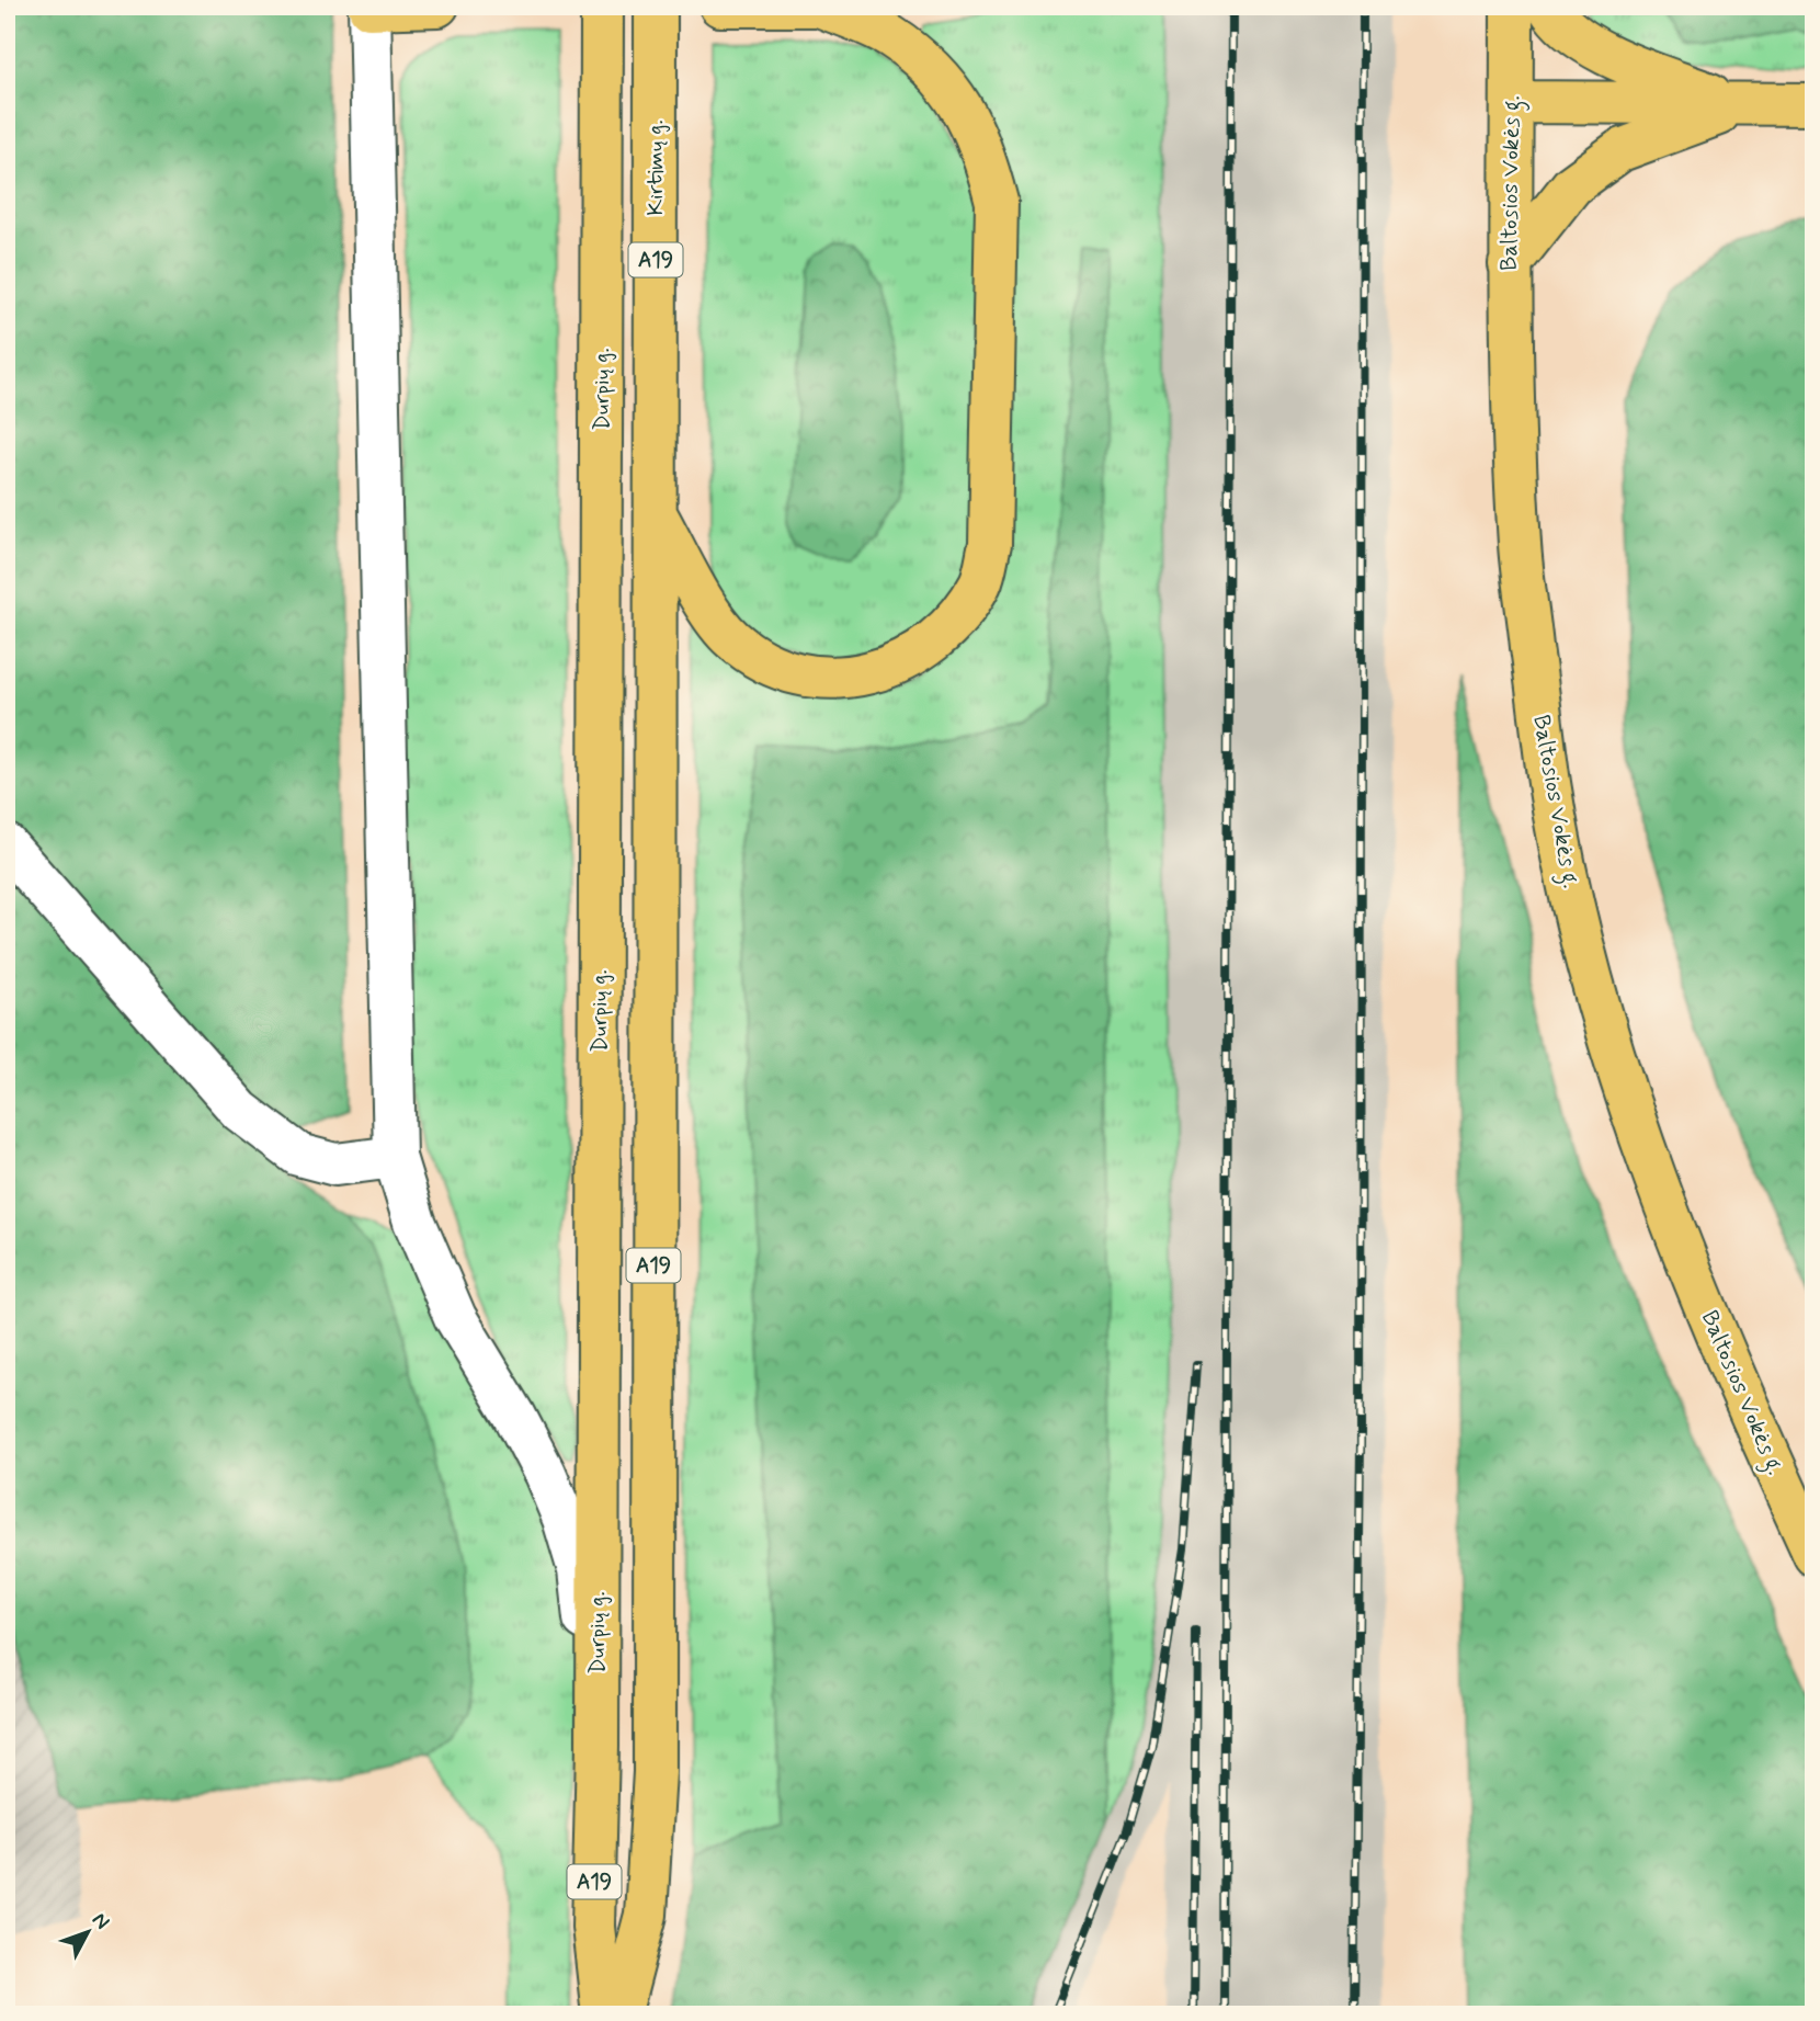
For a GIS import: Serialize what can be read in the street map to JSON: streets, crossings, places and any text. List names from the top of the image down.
{
  "streets": {
    "main road": [
      "Kirtimų g.",
      "Baltosios Vokės g.",
      "A19",
      "Durpių g."
    ]
  },
  "crossings": [
    ["Kirtimų g.", "A19"]
  ],
  "north": "top right"
}
